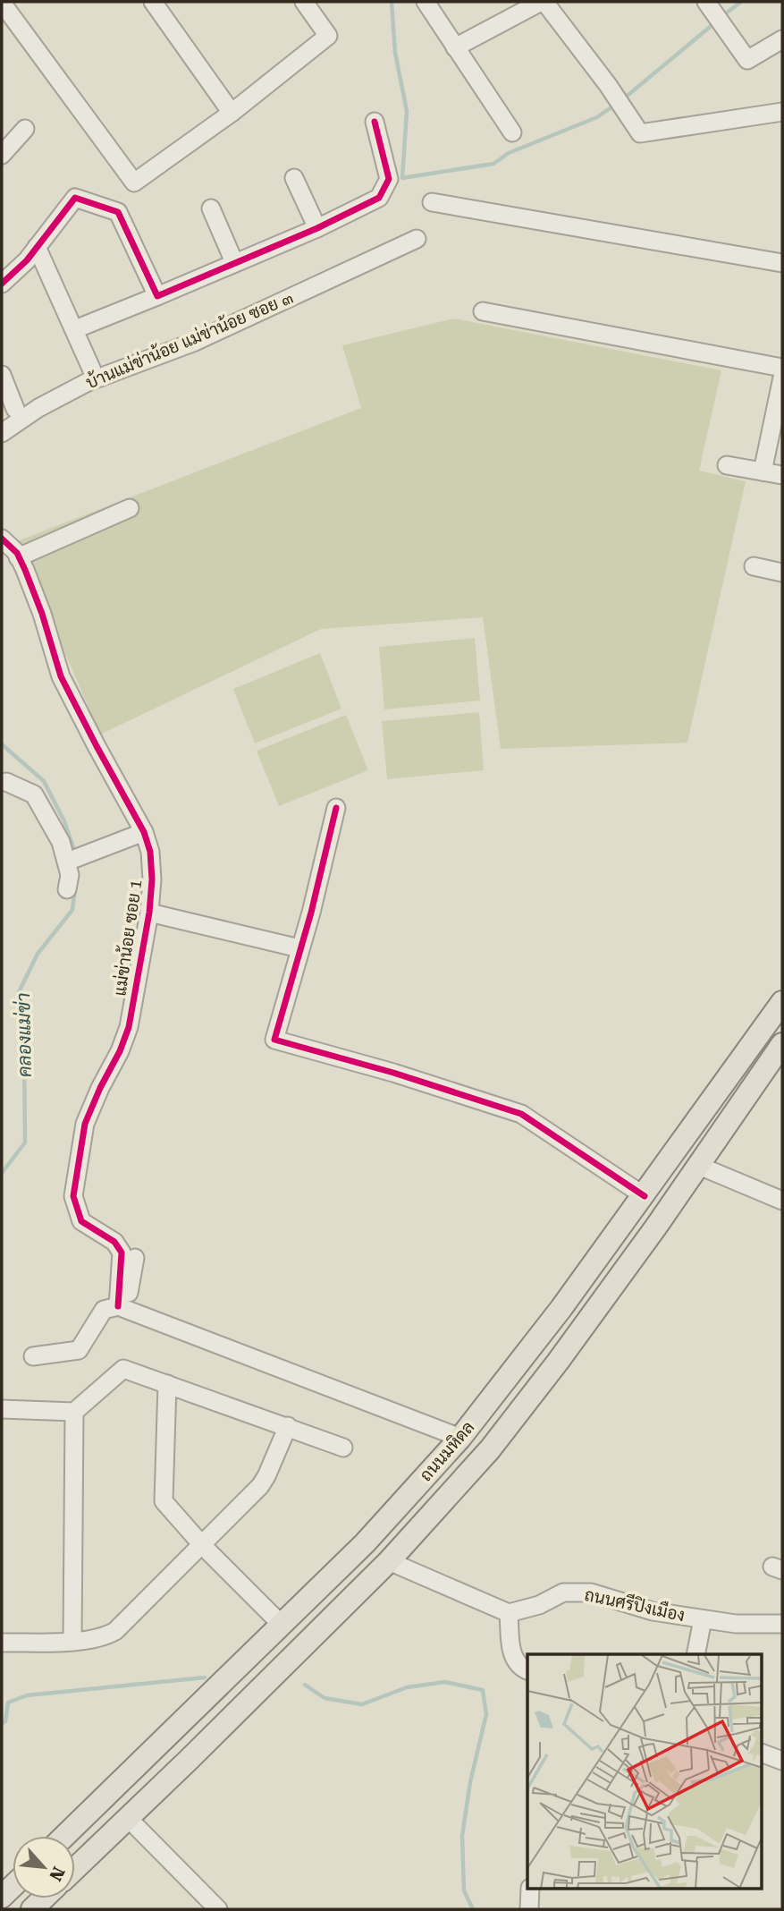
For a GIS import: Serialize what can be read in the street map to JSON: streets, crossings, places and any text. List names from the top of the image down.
{
  "streets": {
    "main road": ["ถนนมหิดล"],
    "street": ["บ้านแม่ข่าน้อย แม่ข่าน้อย ซอย ๓", "แม่ข่าน้อย ซอย 1", "ถนนศรีปิงเมือง"]
  },
  "water": ["คลองแม่ข่า"],
  "north": "bottom right"
}
